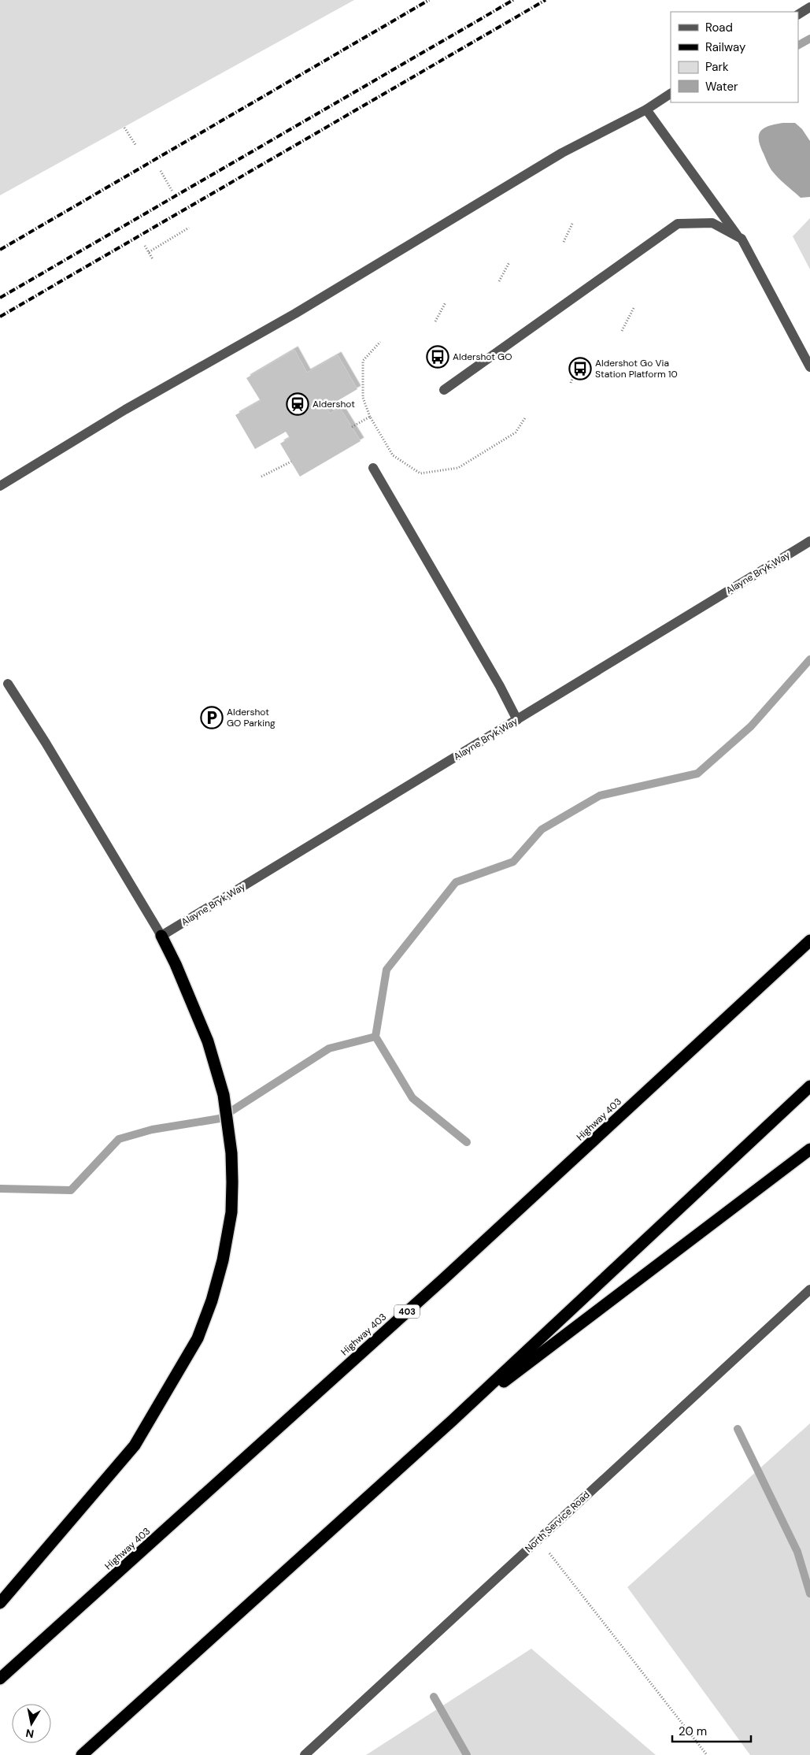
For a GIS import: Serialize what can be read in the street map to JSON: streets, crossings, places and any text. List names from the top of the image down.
{
  "streets": {
    "highway": ["Highway 403", "403"],
    "street": ["Alayne Bryk Way", "North Service Road"]
  },
  "places": {
    "bus stop": ["Aldershot GO", "Aldershot Go Via Station Platform 10"],
    "station": ["Aldershot"],
    "parking": ["Aldershot GO Parking"]
  },
  "legend": [
    "Road",
    "Railway",
    "Park",
    "Water"
  ],
  "scale_bar": "20 m",
  "north": "bottom"
}
